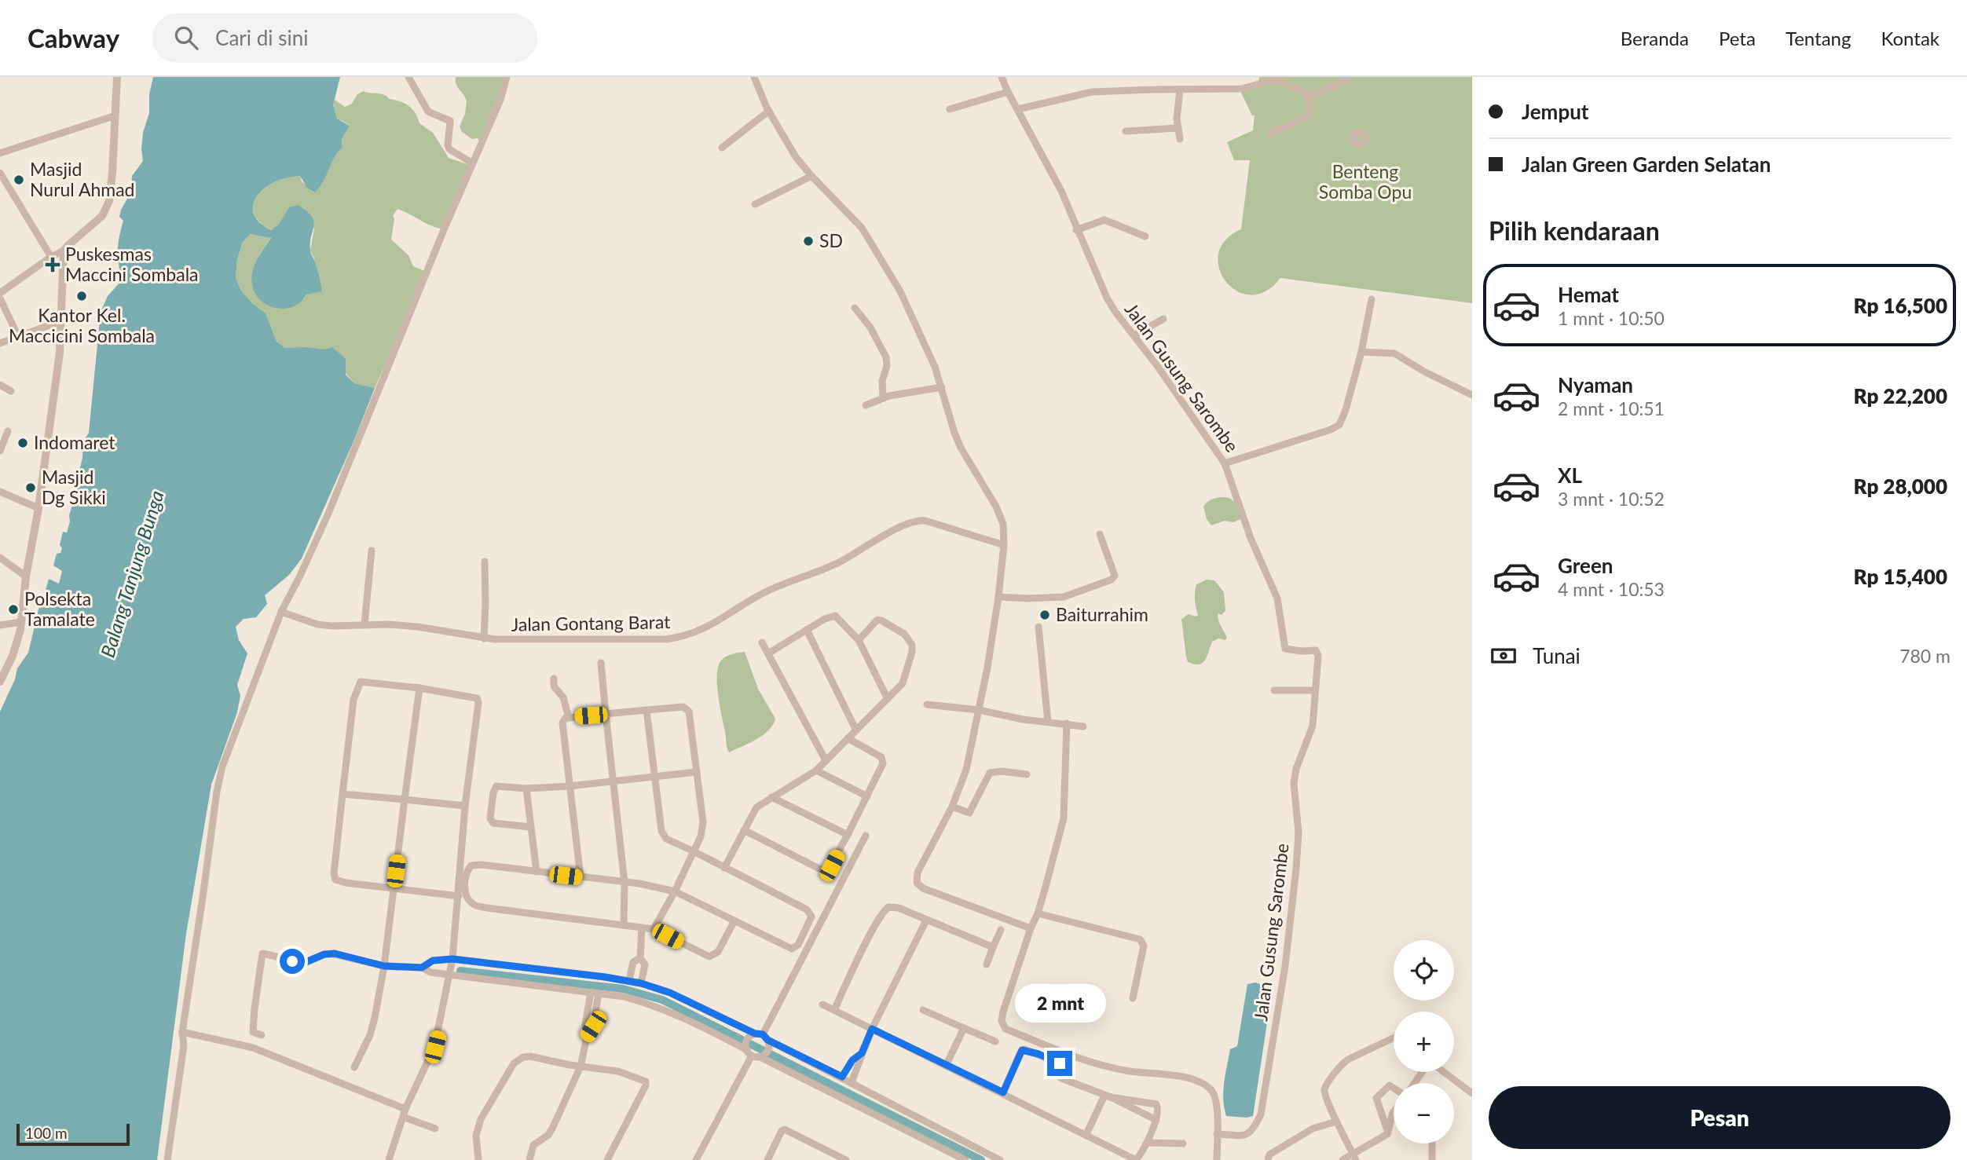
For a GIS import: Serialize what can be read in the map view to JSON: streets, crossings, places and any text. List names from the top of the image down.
{
  "streets": {
    "street": ["Jalan Gusung Sarombe", "Jalan Gontang Barat"]
  },
  "water": ["Balang Tanjung Bunga"],
  "parks": ["Benteng Somba Opu"],
  "places": {
    "other": [
      "Masjid Nurul Ahmad",
      "SD",
      "Kantor Kel. Maccicini Sombala",
      "Indomaret",
      "Masjid Dg Sikki",
      "Polsekta Tamalate",
      "Baiturrahim"
    ],
    "health": ["Puskesmas Maccini Sombala"]
  },
  "scale_bar": "100 m",
  "page": {
    "header": "Cabway",
    "search": "Cari di sini",
    "nav": [
      "Beranda",
      "Peta",
      "Tentang",
      "Kontak"
    ],
    "banner": ["Jemput", "Jalan Green Garden Selatan"],
    "heading": "Pilih kendaraan",
    "list": [
      {
        "name": "Hemat",
        "note": "1 mnt · 10:50",
        "value": "Rp 16,500"
      },
      {
        "name": "Nyaman",
        "note": "2 mnt · 10:51",
        "value": "Rp 22,200"
      },
      {
        "name": "XL",
        "note": "3 mnt · 10:52",
        "value": "Rp 28,000"
      },
      {
        "name": "Green",
        "note": "4 mnt · 10:53",
        "value": "Rp 15,400"
      }
    ],
    "pay": ["Tunai", "780 m"],
    "map_buttons": ["+", "−"],
    "bubble": "2 mnt",
    "buttons": "Pesan",
    "scale": "100 m"
  }
}
